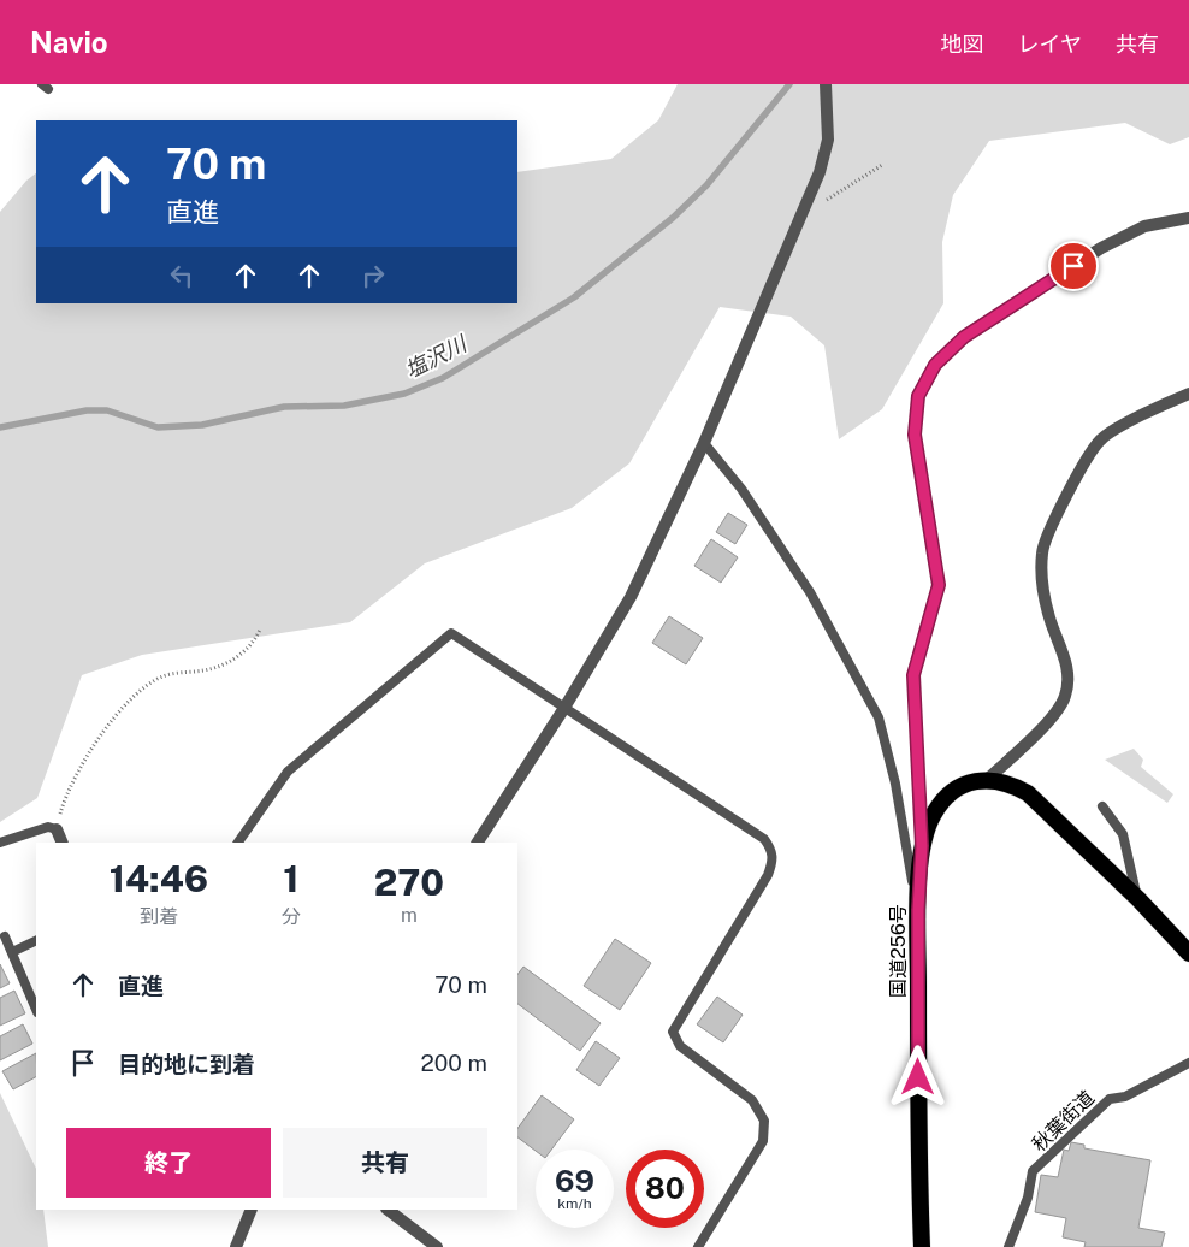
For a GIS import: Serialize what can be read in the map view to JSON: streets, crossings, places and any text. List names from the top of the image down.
{
  "streets": {
    "highway": ["国道256号"],
    "lane": ["秋葉街道"]
  },
  "water": ["塩沢川"],
  "page": {
    "header": "Navio",
    "nav": ["地図", "レイヤ", "共有"],
    "turn": ["70 m", "直進"],
    "eta": [
      "14:46",
      "到着",
      "1",
      "分",
      "270",
      "m"
    ],
    "list": [
      {
        "name": "直進",
        "value": "70 m"
      },
      {
        "name": "目的地に到着",
        "value": "200 m"
      }
    ],
    "buttons": ["終了", "共有"],
    "speed": "69 km/h",
    "limit": "80"
  }
}
